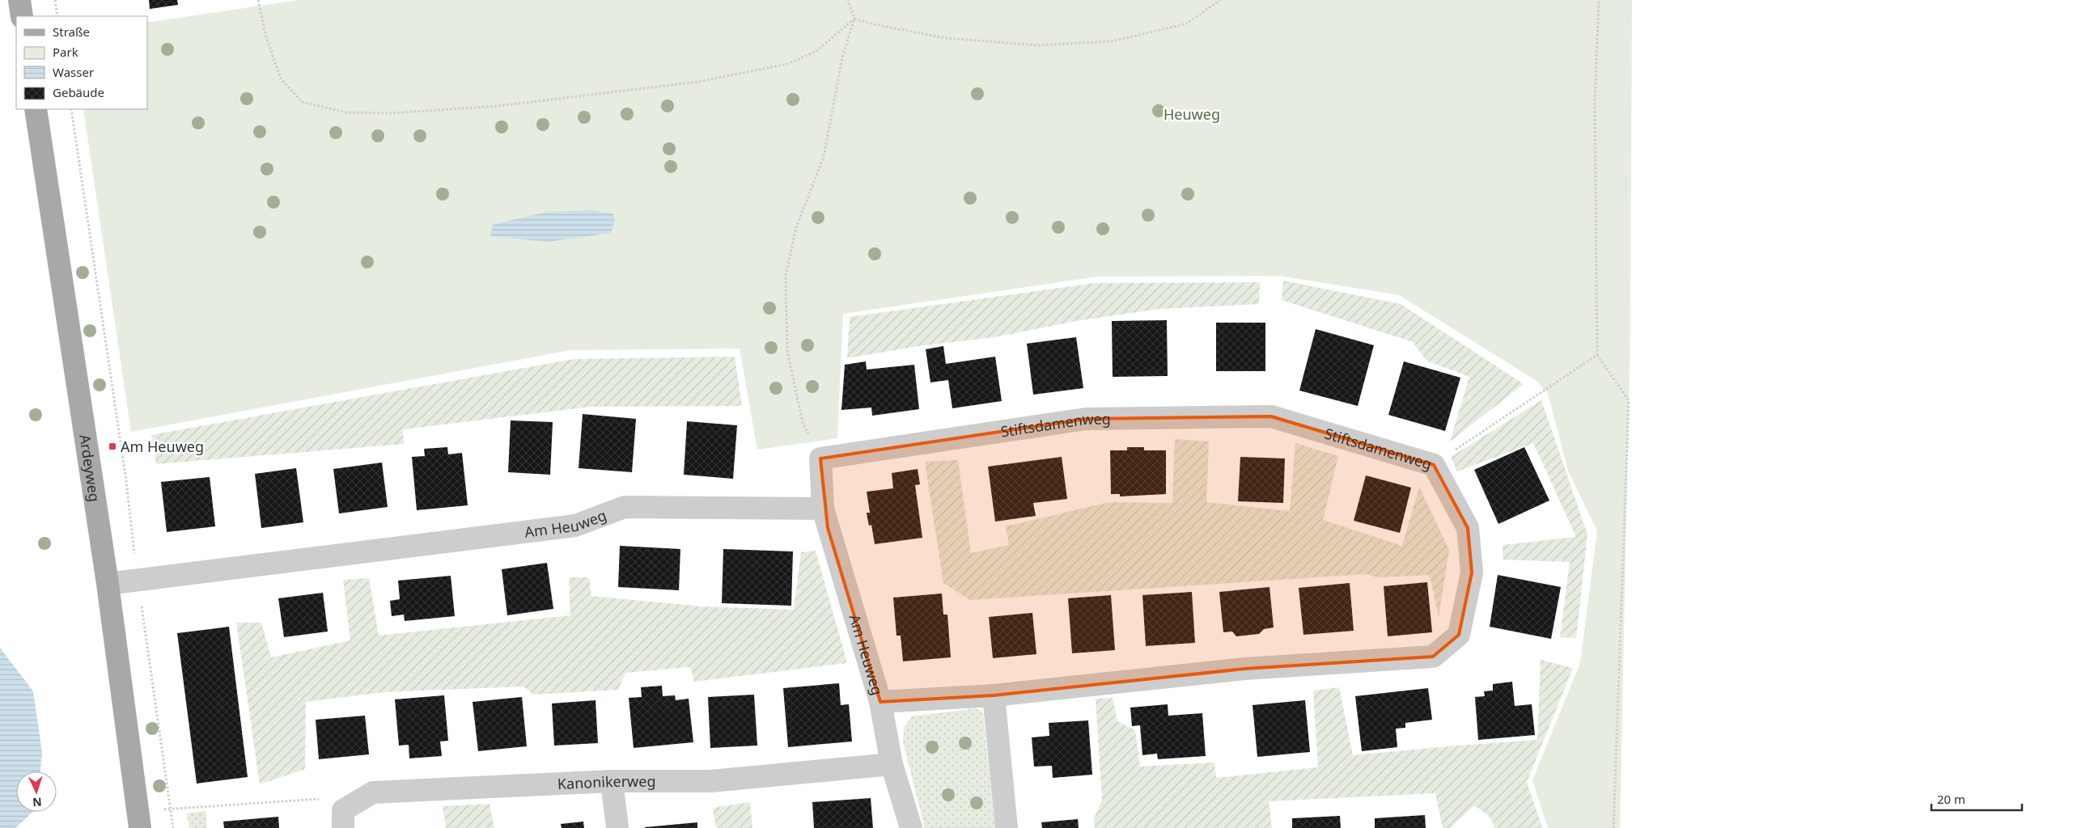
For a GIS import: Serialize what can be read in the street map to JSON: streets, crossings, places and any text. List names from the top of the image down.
{
  "streets": {
    "main road": ["Ardeyweg"],
    "street": ["Stiftsdamenweg", "Am Heuweg", "Kanonikerweg"]
  },
  "crossings": [
    ["Stiftsdamenweg", "Am Heuweg"],
    ["Ardeyweg", "Am Heuweg"],
    ["Am Heuweg", "Kanonikerweg"]
  ],
  "parks": ["Heuweg"],
  "places": {
    "transit": ["Am Heuweg"]
  },
  "legend": [
    "Straße",
    "Park",
    "Wasser",
    "Gebäude"
  ],
  "scale_bar": "20 m",
  "north": "bottom"
}
